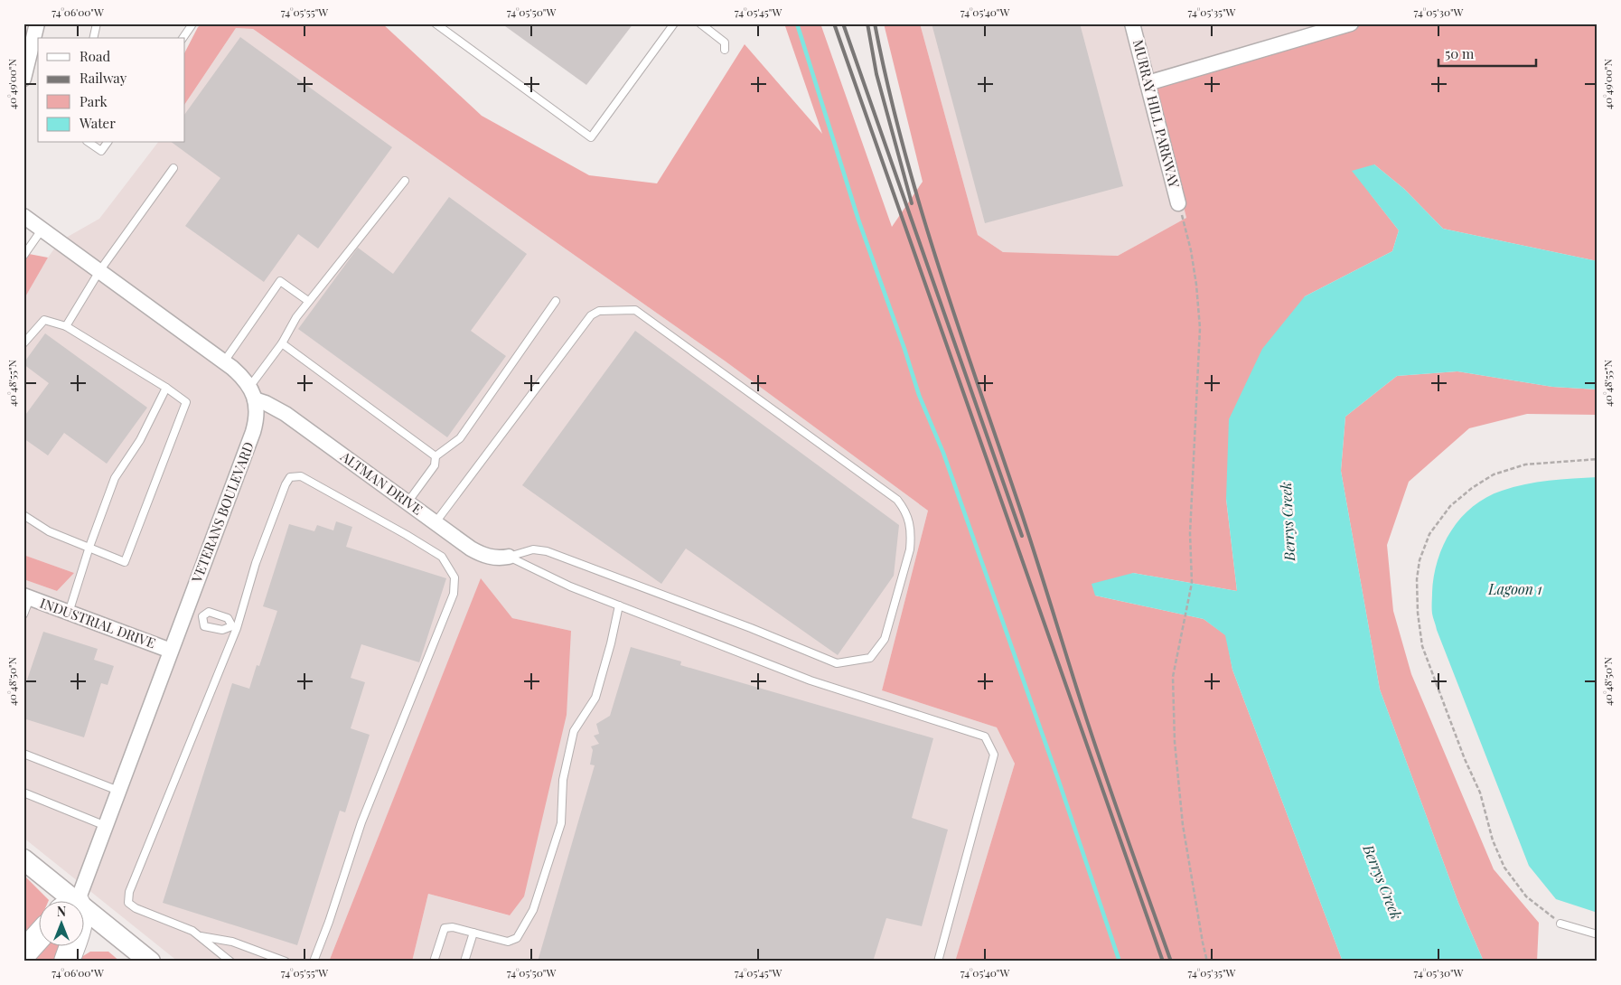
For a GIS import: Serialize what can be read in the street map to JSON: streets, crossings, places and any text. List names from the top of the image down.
{
  "streets": {
    "street": [
      "MURRAY HILL PARKWAY",
      "ALTMAN DRIVE",
      "VETERANS BOULEVARD",
      "INDUSTRIAL DRIVE"
    ]
  },
  "crossings": [
    ["ALTMAN DRIVE", "VETERANS BOULEVARD"],
    ["VETERANS BOULEVARD", "INDUSTRIAL DRIVE"]
  ],
  "water": ["Berrys Creek", "Lagoon 1"],
  "legend": [
    "Road",
    "Railway",
    "Park",
    "Water"
  ],
  "scale_bar": "50 m",
  "north": "top",
  "coordinates": [
    "74°06'00\"W",
    "74°05'55\"W",
    "74°05'50\"W",
    "74°05'45\"W",
    "74°05'40\"W",
    "74°05'35\"W",
    "74°05'30\"W",
    "40°49'00\"N",
    "40°48'55\"N",
    "40°48'50\"N"
  ]
}
